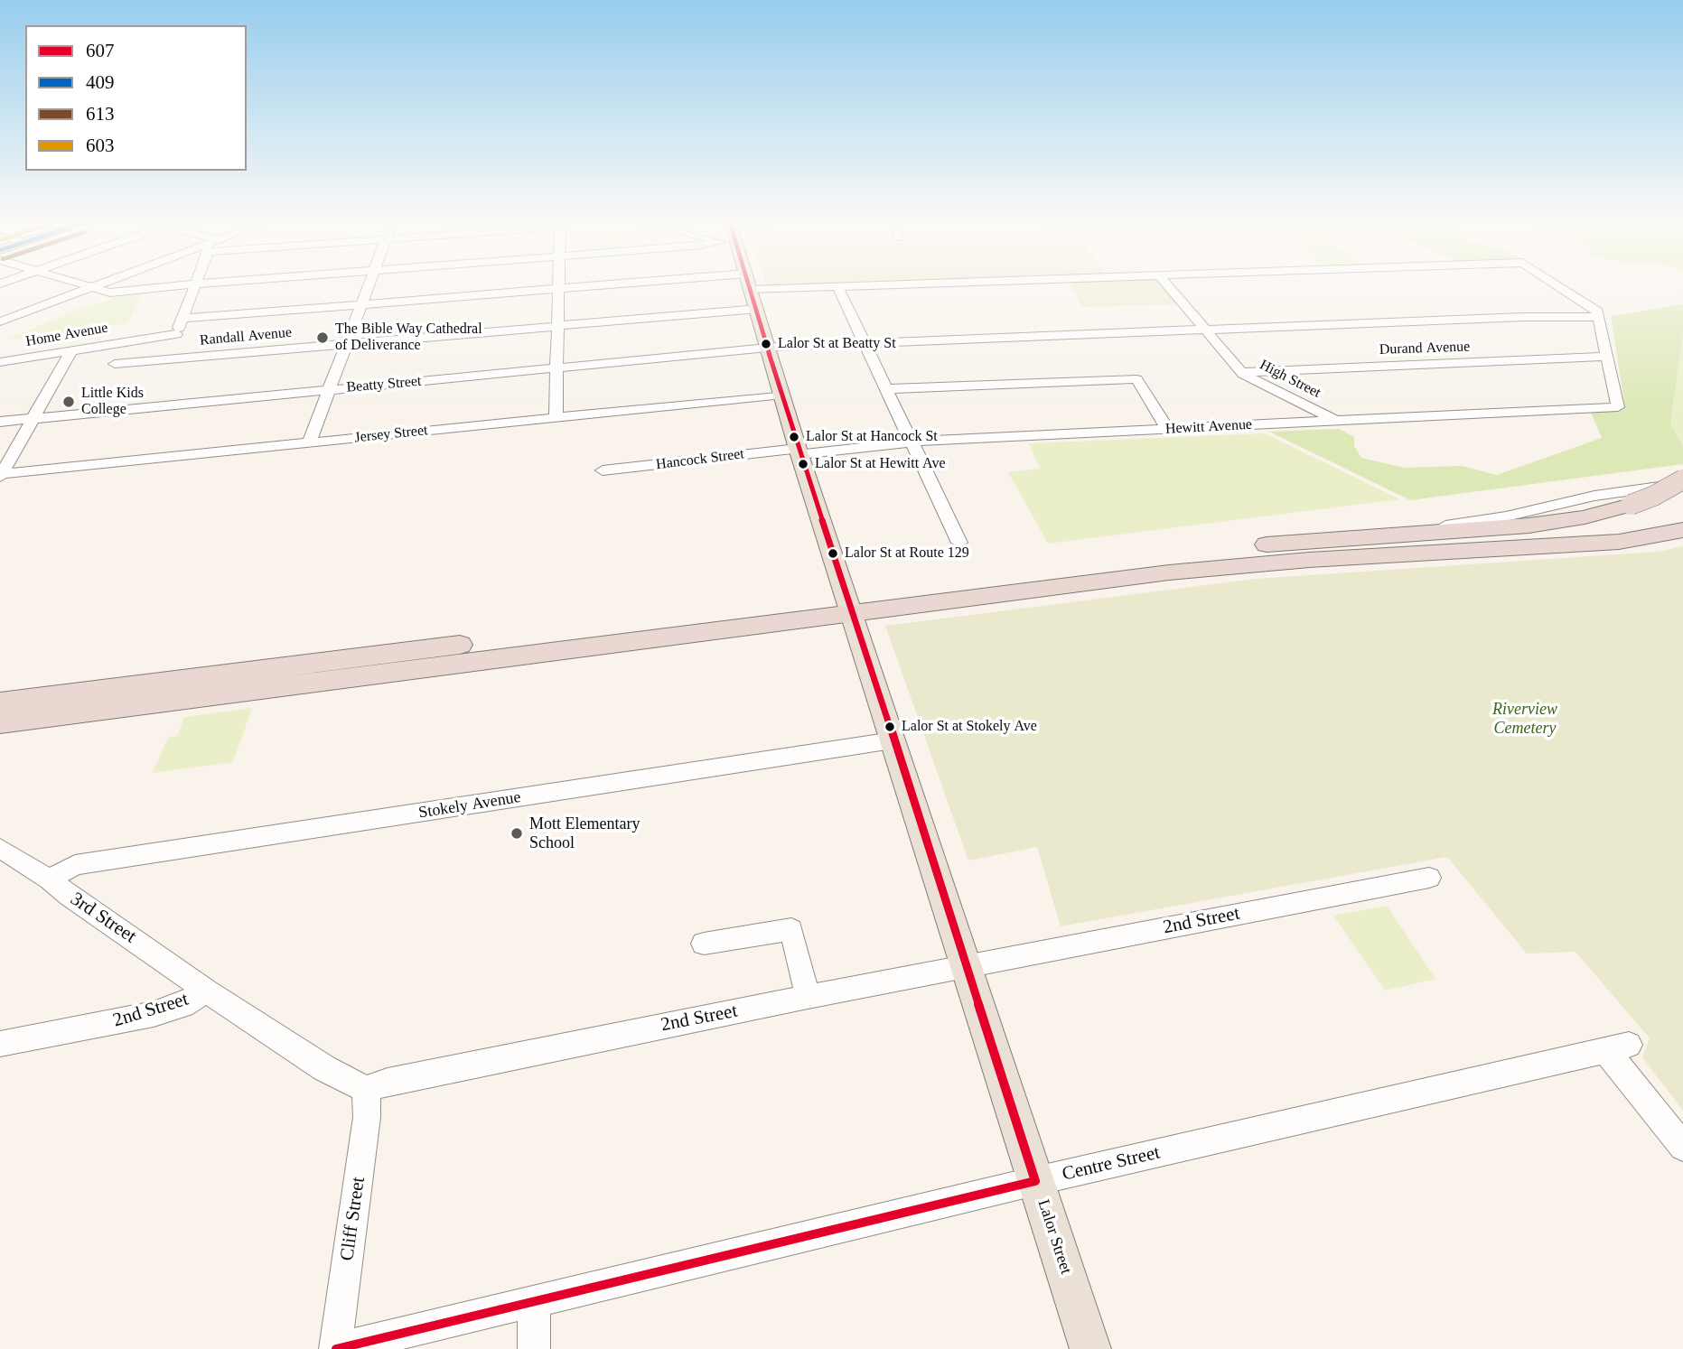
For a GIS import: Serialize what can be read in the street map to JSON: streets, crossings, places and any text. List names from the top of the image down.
{
  "streets": {
    "main road": ["Lalor Street"],
    "street": [
      "Home Avenue",
      "Randall Avenue",
      "Durand Avenue",
      "High Street",
      "Beatty Street",
      "Hewitt Avenue",
      "Jersey Street",
      "Hancock Street",
      "Stokely Avenue",
      "3rd Street",
      "2nd Street",
      "Centre Street",
      "Cliff Street"
    ]
  },
  "crossings": [
    ["Randall Avenue", "Lalor Street"],
    ["Durand Avenue", "High Street"],
    ["Durand Avenue", "Hewitt Avenue"],
    ["High Street", "Beatty Street"],
    ["High Street", "Hewitt Avenue"],
    ["Beatty Street", "Lalor Street"],
    ["Hewitt Avenue", "Hancock Street"],
    ["Hewitt Avenue", "Lalor Street"],
    ["Jersey Street", "Lalor Street"],
    ["Hancock Street", "Lalor Street"],
    ["Stokely Avenue", "3rd Street"],
    ["Stokely Avenue", "Lalor Street"],
    ["3rd Street", "2nd Street"],
    ["2nd Street", "Cliff Street"],
    ["2nd Street", "Lalor Street"],
    ["Centre Street", "Cliff Street"],
    ["Centre Street", "Lalor Street"]
  ],
  "parks": ["Riverview Cemetery"],
  "places": [
    "The Bible Way Cathedral of Deliverance",
    "Lalor St at Beatty St",
    "Little Kids College",
    "Lalor St at Hancock St",
    "Lalor St at Hewitt Ave",
    "Lalor St at Route 129",
    "Lalor St at Stokely Ave",
    "Mott Elementary School"
  ],
  "lines": ["transit line 607"],
  "legend": [
    "607",
    "409",
    "613",
    "603"
  ]
}
